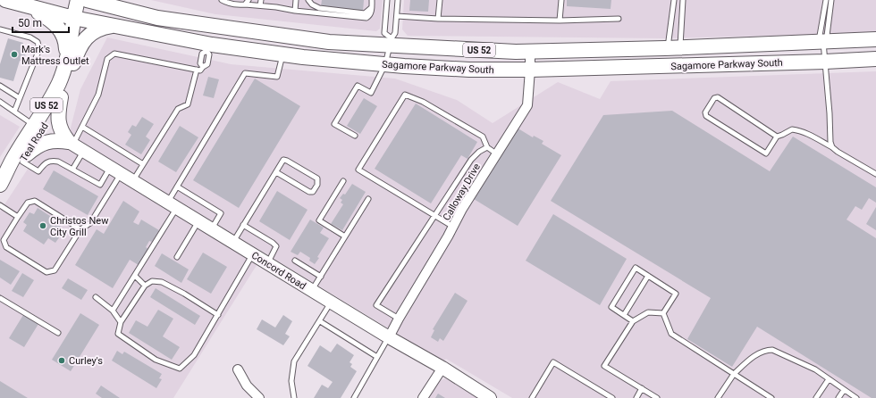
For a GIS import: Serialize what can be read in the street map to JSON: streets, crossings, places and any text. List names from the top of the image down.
{
  "streets": {
    "main road": ["US 52", "Sagamore Parkway South", "Teal Road"],
    "street": ["Calloway Drive", "Concord Road"]
  },
  "crossings": [
    ["US 52", "Sagamore Parkway South"],
    ["US 52", "Teal Road"],
    ["Sagamore Parkway South", "Teal Road"],
    ["Sagamore Parkway South", "Calloway Drive"],
    ["Calloway Drive", "Concord Road"]
  ],
  "places": ["Mark's Mattress Outlet", "Christos New City Grill", "Curley's"],
  "scale_bar": "50 m"
}
